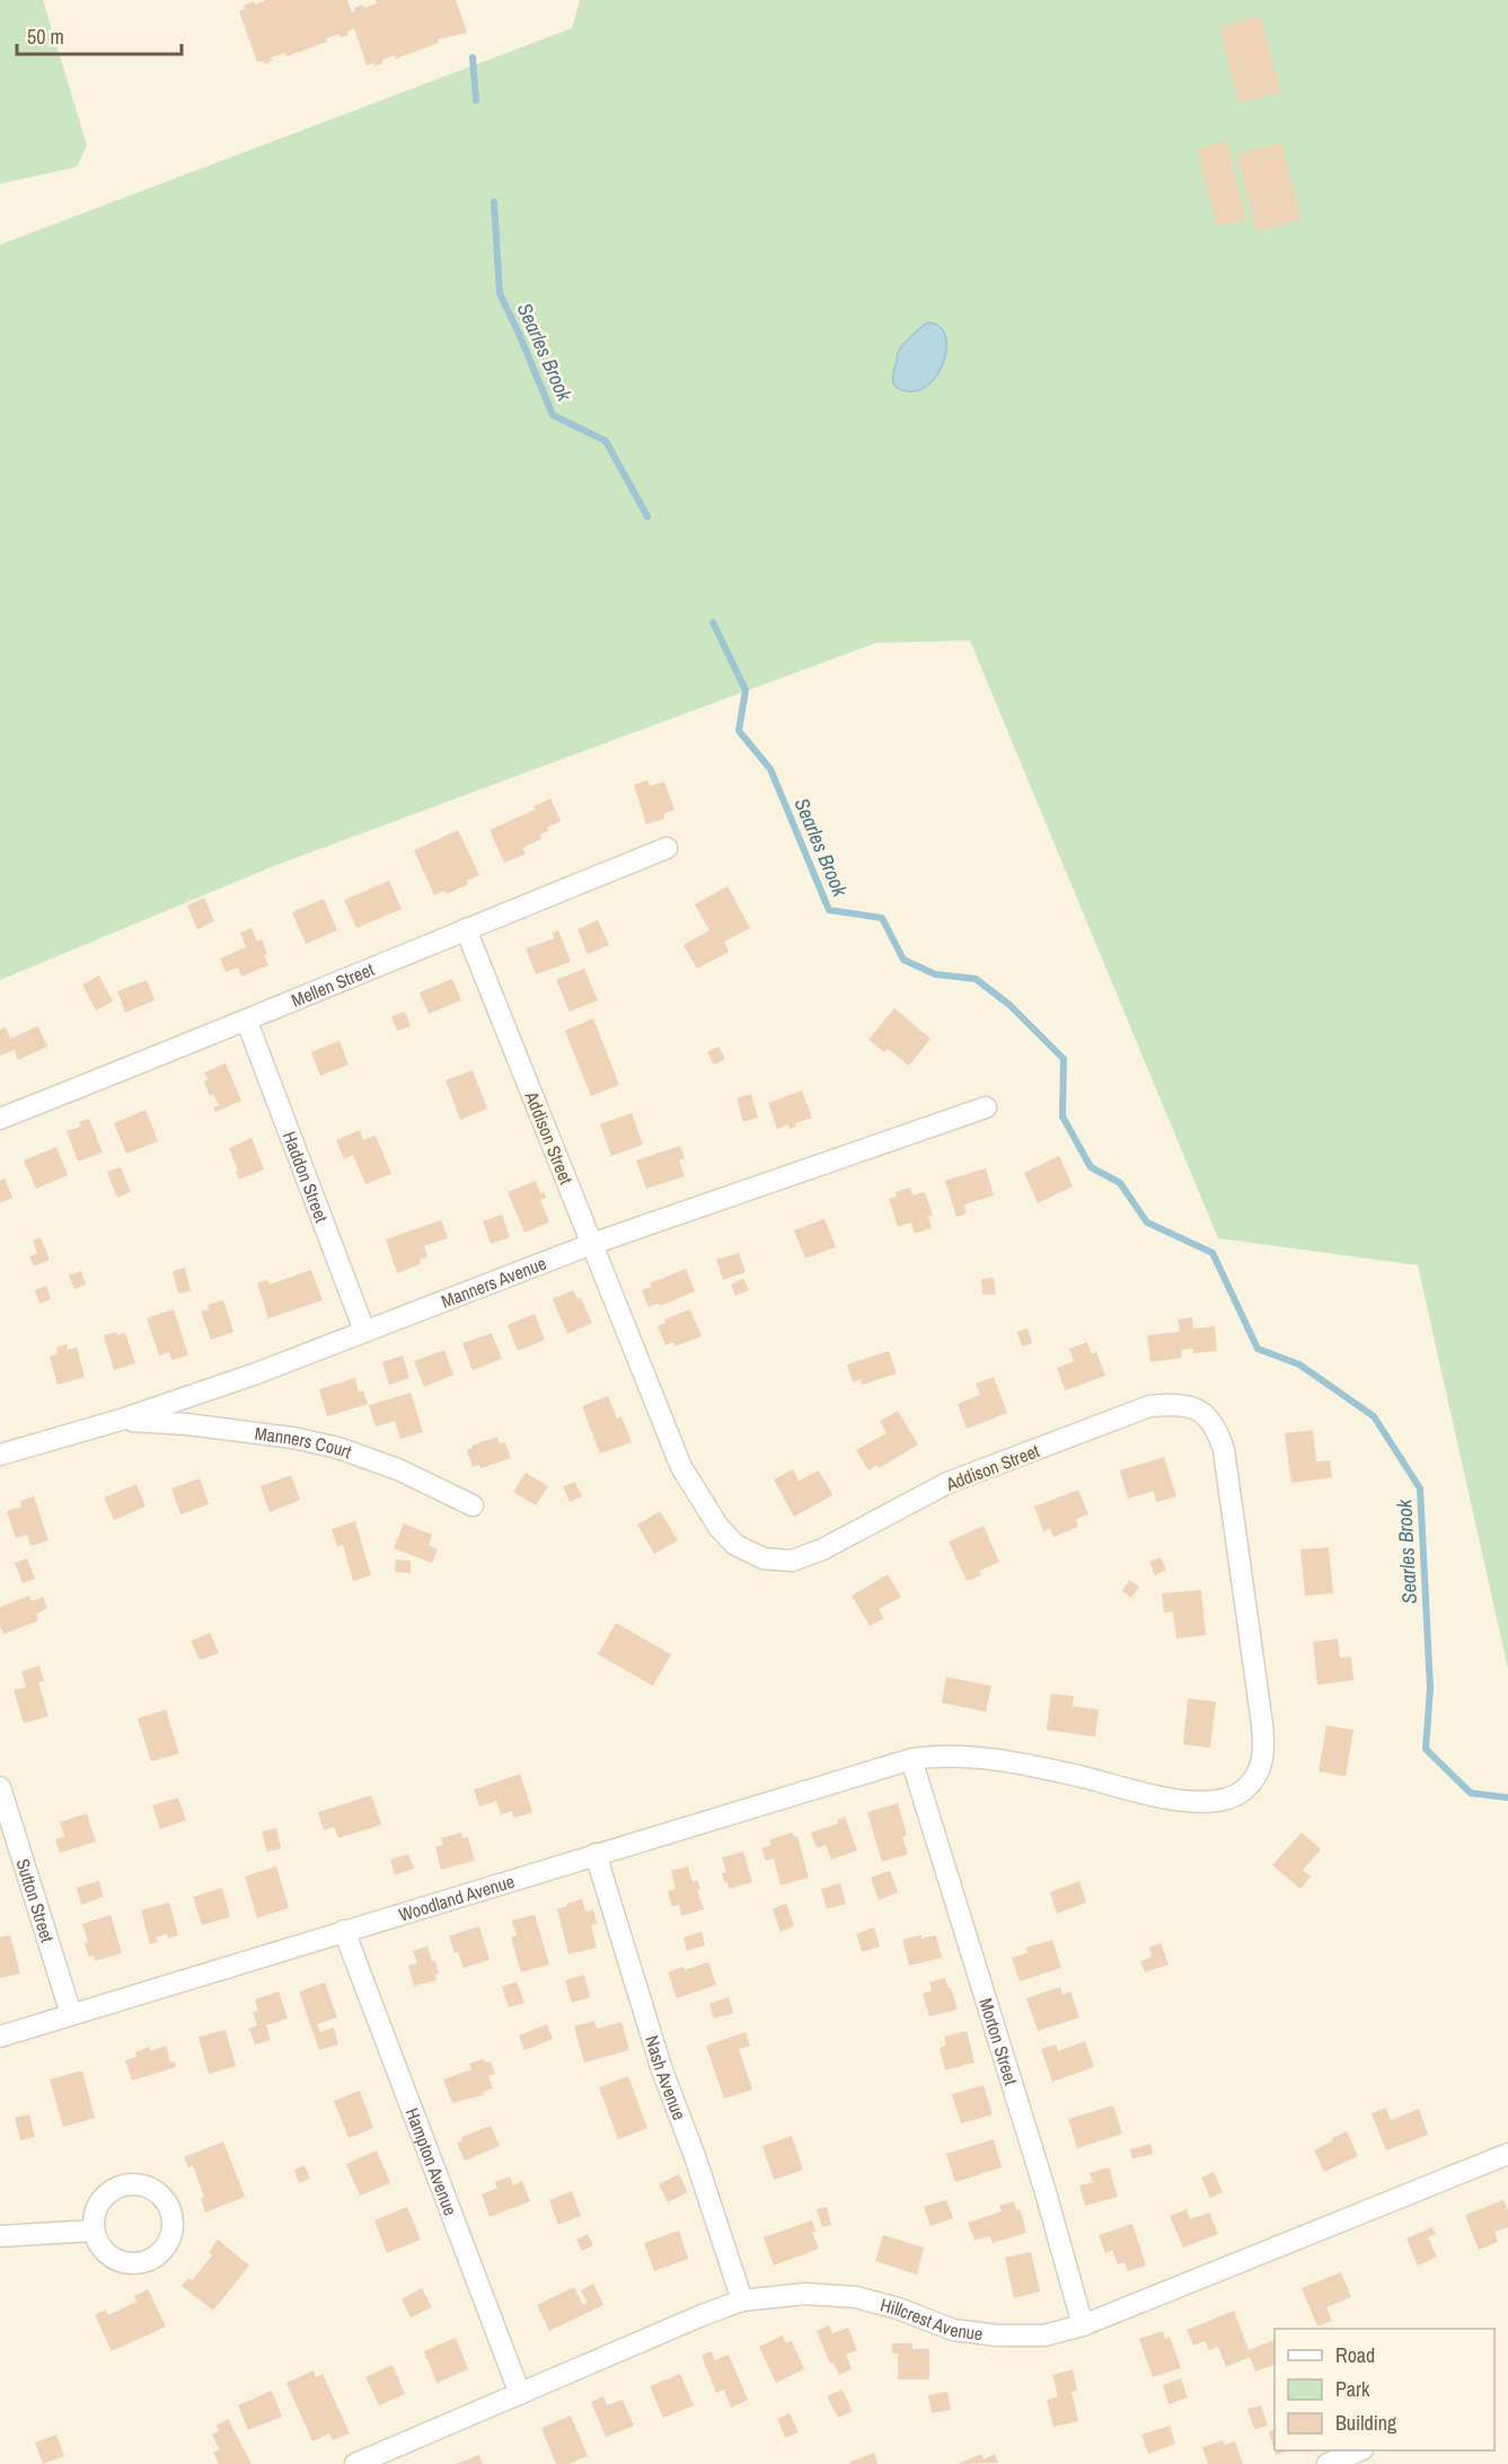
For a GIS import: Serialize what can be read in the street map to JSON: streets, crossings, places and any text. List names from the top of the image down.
{
  "streets": {
    "street": [
      "Mellen Street",
      "Addison Street",
      "Haddon Street",
      "Manners Avenue",
      "Manners Court",
      "Woodland Avenue",
      "Sutton Street",
      "Morton Street",
      "Nash Avenue",
      "Hampton Avenue",
      "Hillcrest Avenue"
    ]
  },
  "crossings": [
    ["Mellen Street", "Addison Street"],
    ["Mellen Street", "Haddon Street"],
    ["Addison Street", "Manners Avenue"],
    ["Addison Street", "Woodland Avenue"],
    ["Addison Street", "Morton Street"],
    ["Haddon Street", "Manners Avenue"],
    ["Manners Avenue", "Manners Court"],
    ["Woodland Avenue", "Sutton Street"],
    ["Woodland Avenue", "Morton Street"],
    ["Woodland Avenue", "Nash Avenue"],
    ["Woodland Avenue", "Hampton Avenue"],
    ["Morton Street", "Hillcrest Avenue"],
    ["Nash Avenue", "Hillcrest Avenue"],
    ["Hampton Avenue", "Hillcrest Avenue"]
  ],
  "water": ["Searles Brook"],
  "legend": ["Road", "Park", "Building"],
  "scale_bar": "50 m"
}
